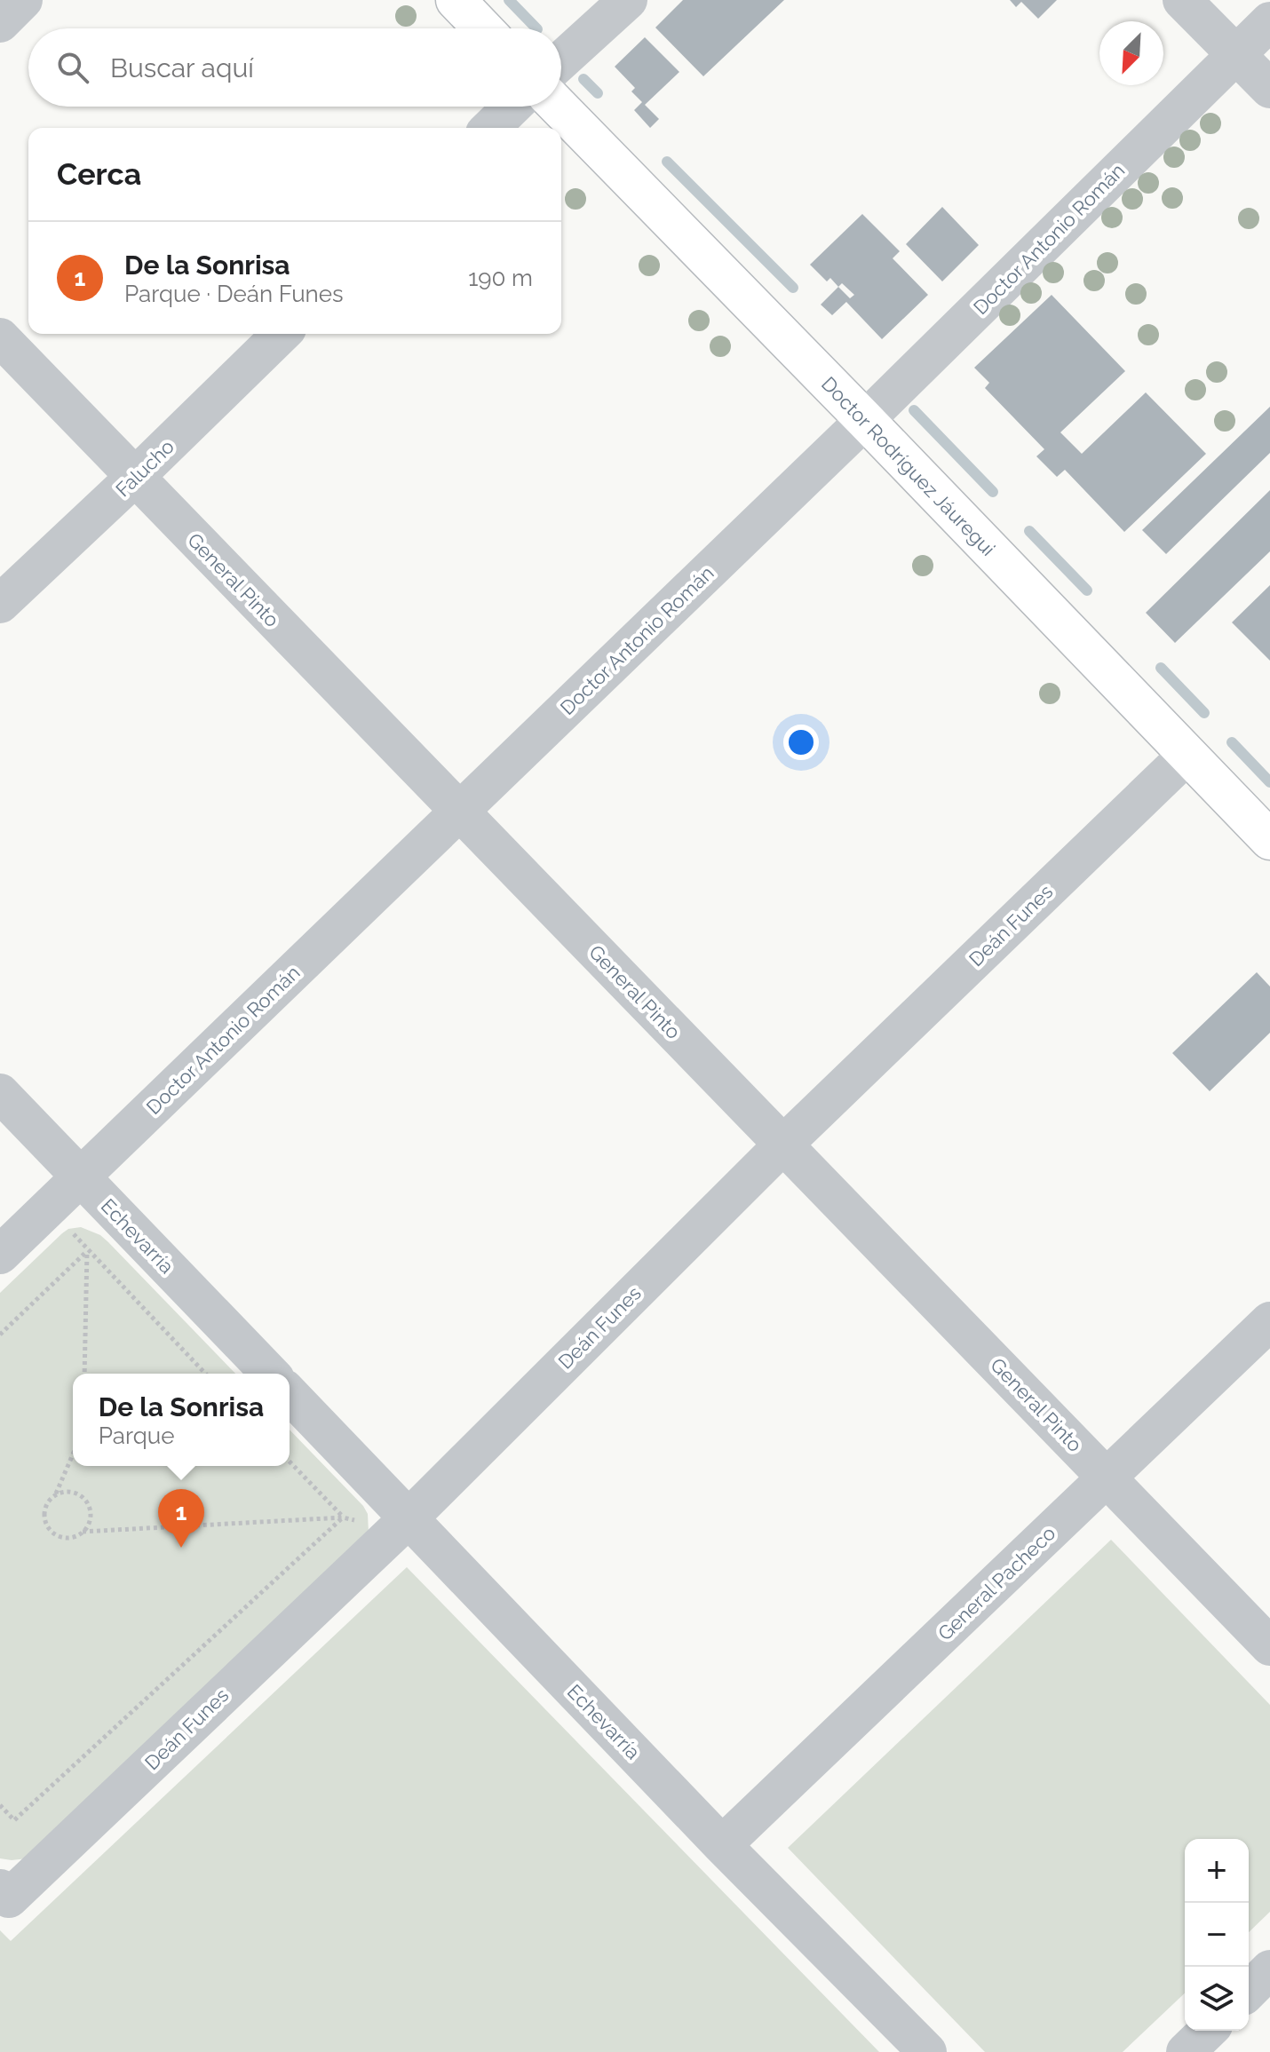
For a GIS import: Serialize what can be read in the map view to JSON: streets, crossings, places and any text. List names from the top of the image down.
{
  "streets": {
    "main road": ["Doctor Rodríguez Jáuregui"],
    "street": [
      "Doctor Antonio Román",
      "Falucho",
      "General Pinto",
      "Deán Funes",
      "Echevarría",
      "General Pacheco"
    ]
  },
  "crossings": [
    ["Doctor Antonio Román", "Doctor Rodríguez Jáuregui"],
    ["Doctor Antonio Román", "General Pinto"],
    ["Doctor Antonio Román", "Echevarría"],
    ["Doctor Rodríguez Jáuregui", "Deán Funes"],
    ["Falucho", "General Pinto"],
    ["General Pinto", "Deán Funes"],
    ["General Pinto", "General Pacheco"],
    ["Deán Funes", "Echevarría"],
    ["Echevarría", "General Pacheco"]
  ],
  "north": "bottom left",
  "page": {
    "search": "Buscar aquí",
    "heading": "Cerca",
    "list": [
      {
        "mark": "1",
        "name": "De la Sonrisa",
        "note": "Parque · Deán Funes",
        "value": "190 m"
      }
    ],
    "popup": ["De la Sonrisa", "Parque"],
    "pins": "1",
    "map_buttons": ["+", "−"]
  }
}
